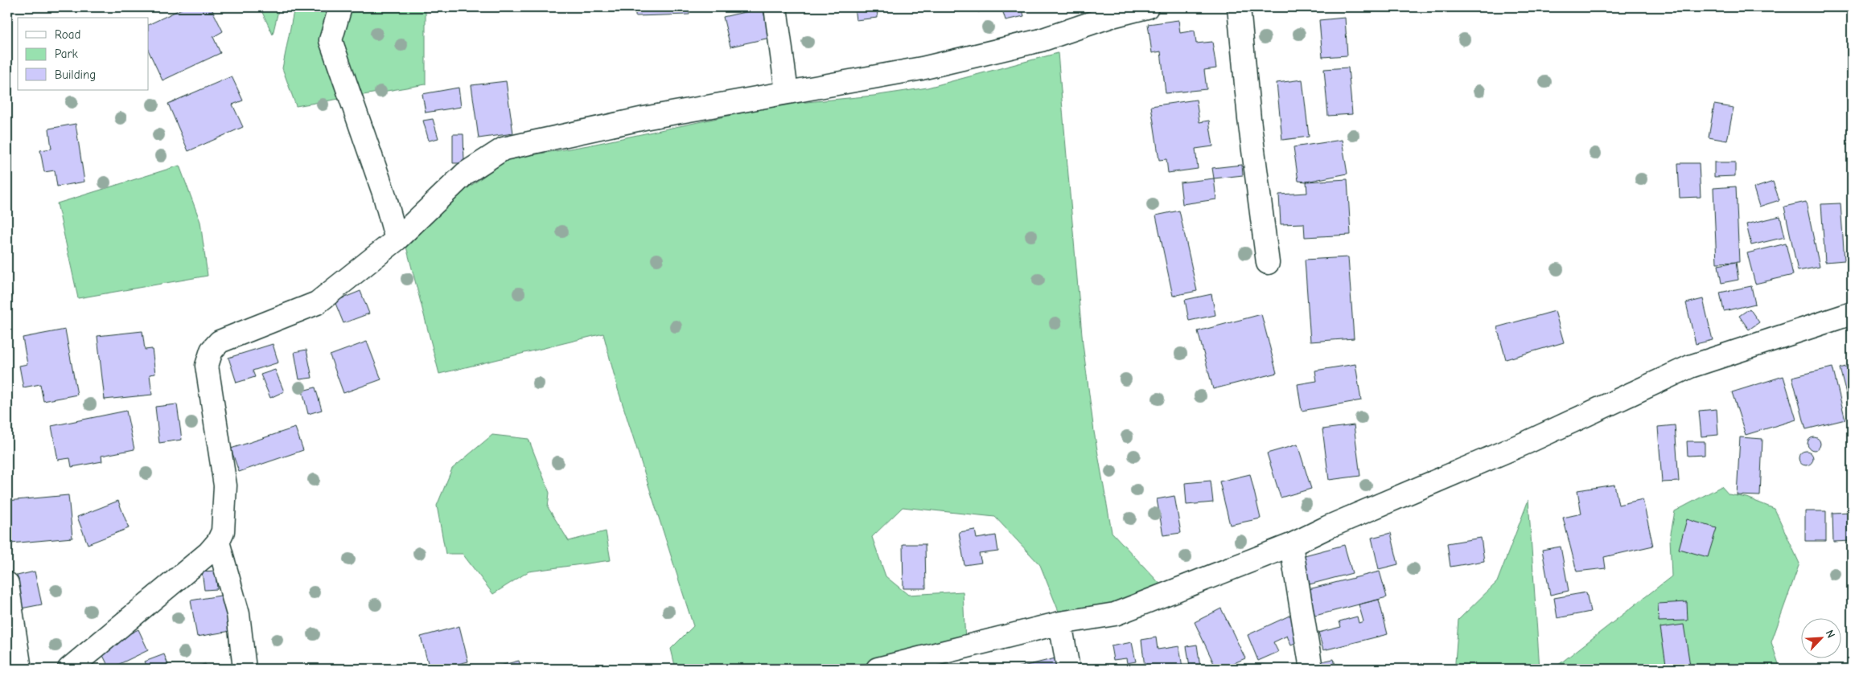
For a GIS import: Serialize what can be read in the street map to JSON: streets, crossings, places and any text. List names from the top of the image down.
{
  "legend": ["Road", "Park", "Building"],
  "north": "top right"
}
